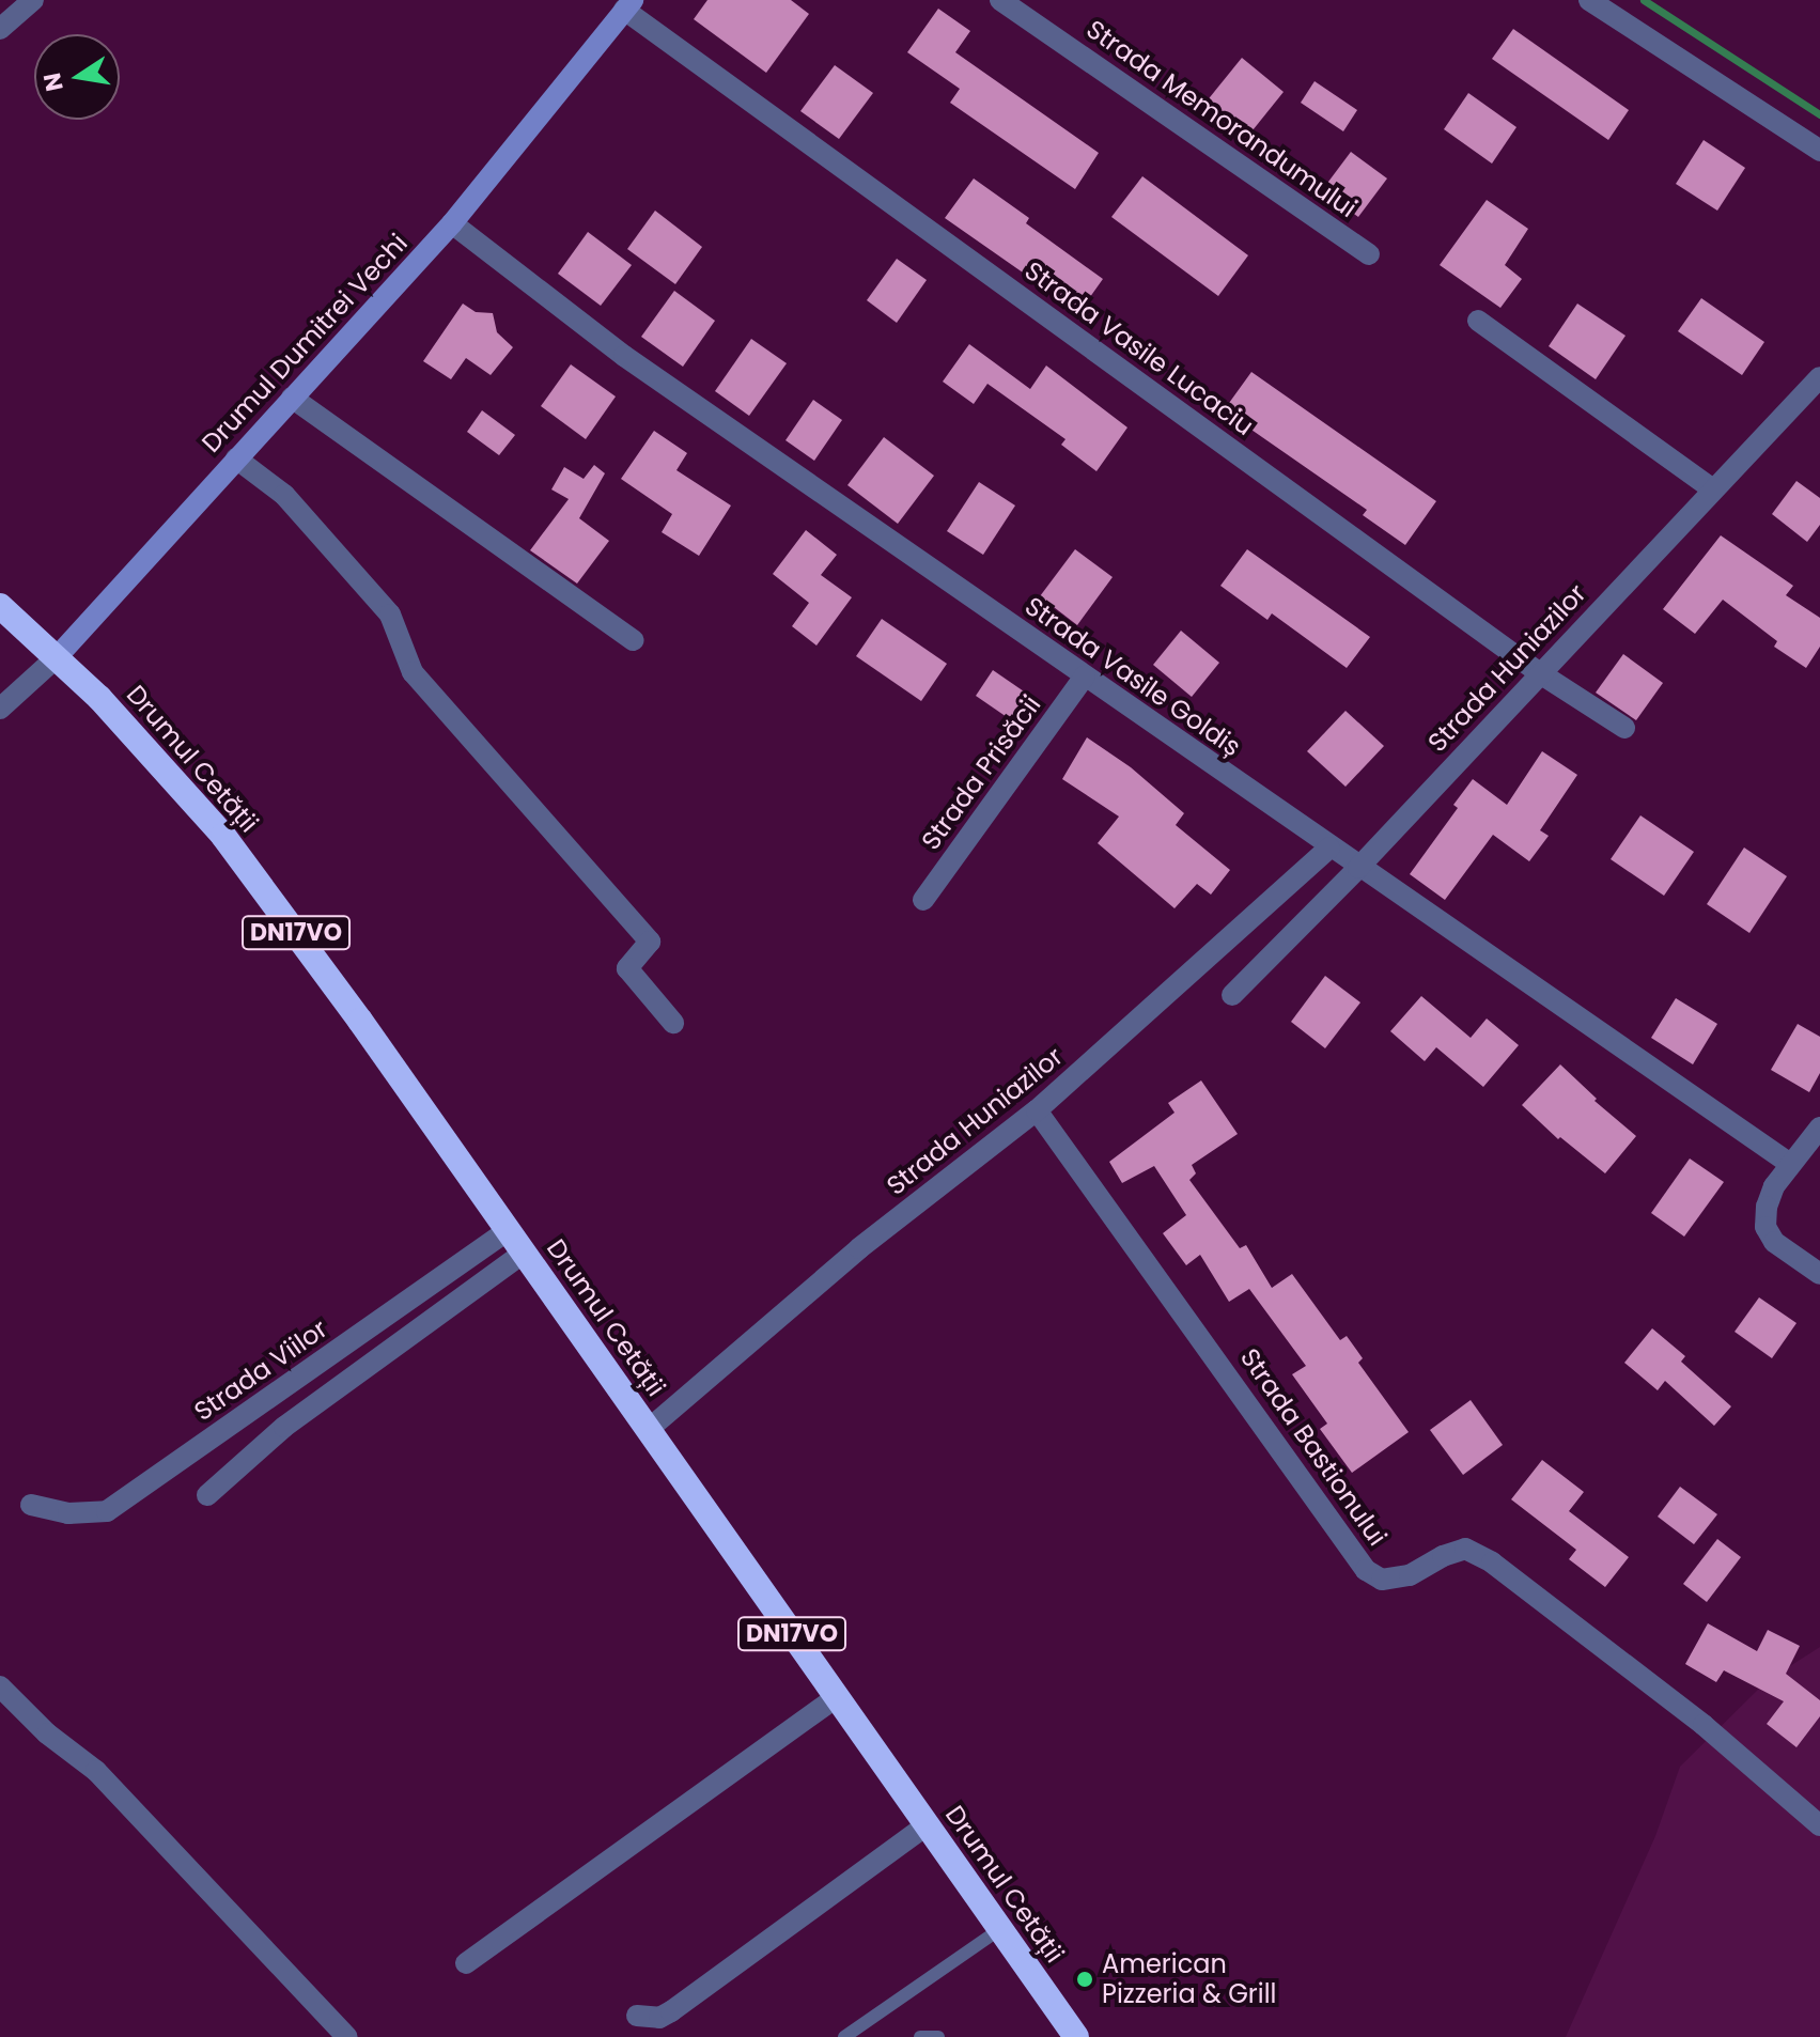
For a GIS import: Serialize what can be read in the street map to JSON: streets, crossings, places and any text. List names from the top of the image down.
{
  "streets": {
    "highway": ["Drumul Cetății", "DN17VO"],
    "street": [
      "Strada Memorandumului",
      "Drumul Dumitrei Vechi",
      "Strada Vasile Lucaciu",
      "Strada Huniazilor",
      "Strada Vasile Goldiș",
      "Strada Prisăcii",
      "Strada Viilor",
      "Strada Bastionului"
    ]
  },
  "crossings": [
    ["Drumul Dumitrei Vechi", "Strada Vasile Lucaciu"],
    ["Drumul Dumitrei Vechi", "Strada Vasile Goldiș"],
    ["Drumul Dumitrei Vechi", "Drumul Cetății"],
    ["Drumul Dumitrei Vechi", "DN17VO"],
    ["Strada Vasile Lucaciu", "Strada Huniazilor"],
    ["Strada Huniazilor", "Strada Vasile Goldiș"],
    ["Strada Huniazilor", "Drumul Cetății"],
    ["Strada Huniazilor", "Strada Bastionului"],
    ["Strada Vasile Goldiș", "Strada Prisăcii"],
    ["Drumul Cetății", "DN17VO"],
    ["Drumul Cetății", "Strada Viilor"]
  ],
  "places": ["American Pizzeria & Grill"],
  "north": "left"
}
